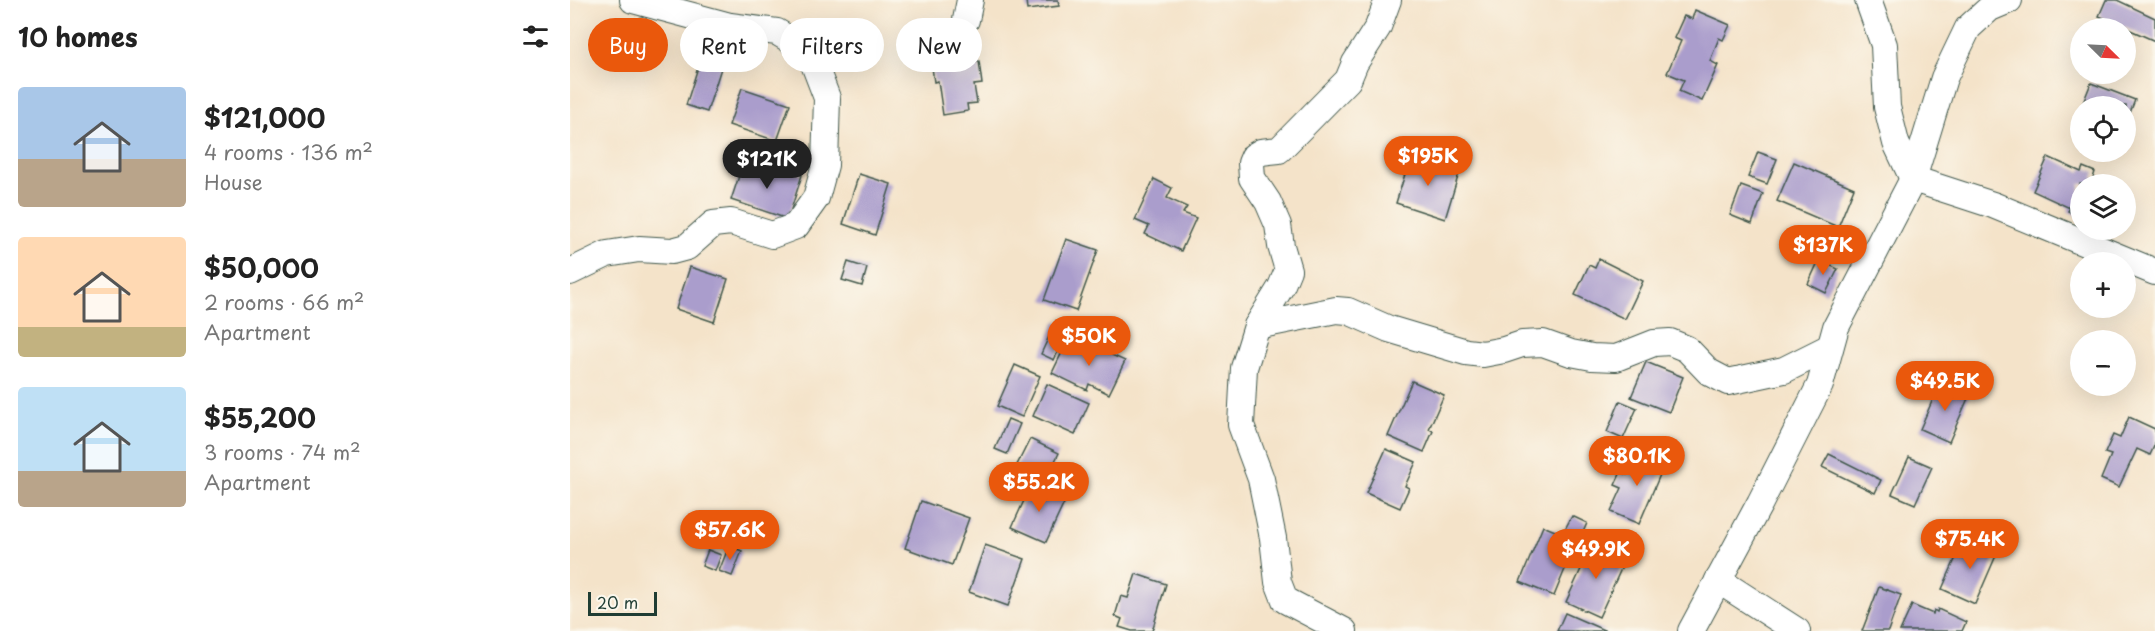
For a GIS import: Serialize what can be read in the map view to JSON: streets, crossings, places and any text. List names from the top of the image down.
{
  "scale_bar": "20 m",
  "north": "bottom right",
  "page": {
    "heading": "10 homes",
    "map_buttons": ["+", "−"],
    "chip": [
      "Buy",
      "Rent",
      "Filters",
      "New"
    ],
    "list": [
      {
        "name": "$121,000",
        "note": "4 rooms · 136 m² · House"
      },
      {
        "name": "$50,000",
        "note": "2 rooms · 66 m² · Apartment"
      },
      {
        "name": "$55,200",
        "note": "3 rooms · 74 m² · Apartment"
      }
    ],
    "price": [
      "$195K",
      "$121K",
      "$137K",
      "$50K",
      "$49.5K",
      "$80.1K",
      "$55.2K",
      "$57.6K",
      "$75.4K",
      "$49.9K"
    ],
    "scale": "20 m"
  }
}
